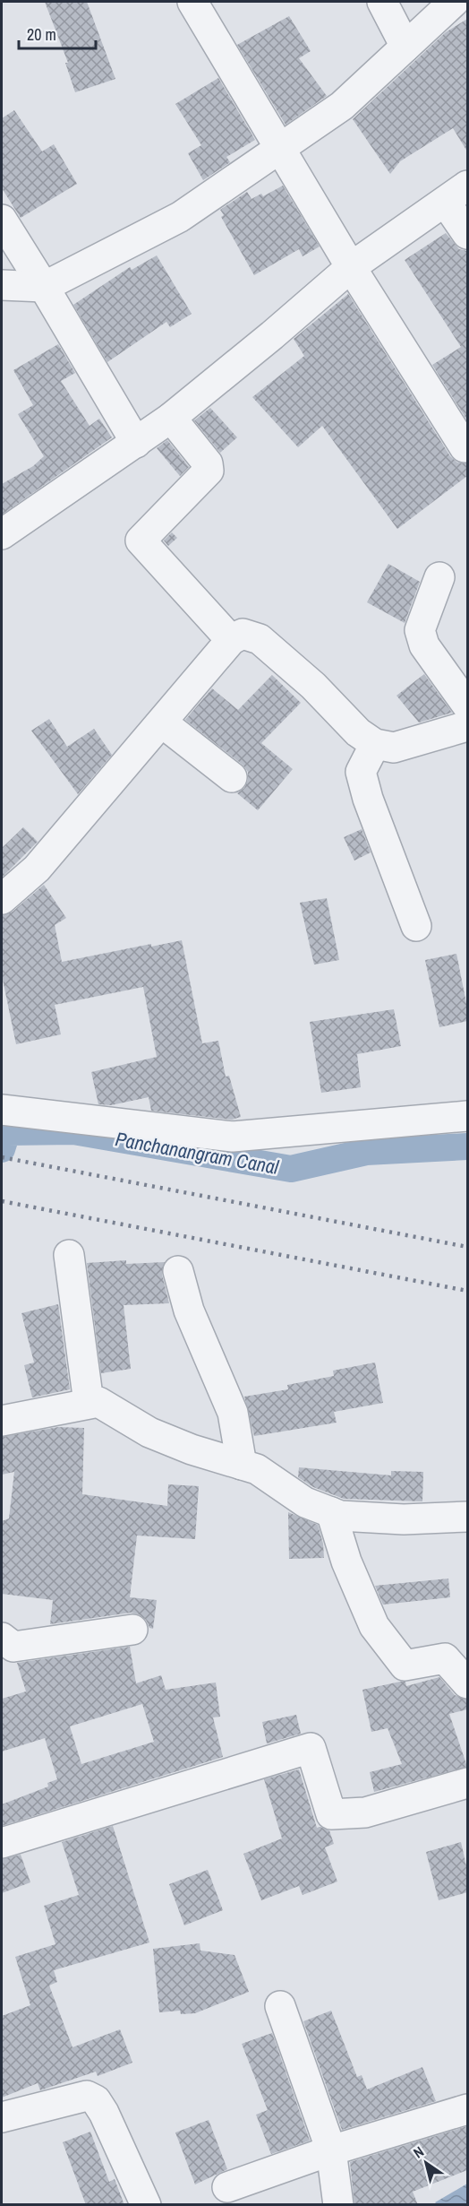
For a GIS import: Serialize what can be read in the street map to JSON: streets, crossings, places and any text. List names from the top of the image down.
{
  "water": ["Panchanangram Canal"],
  "scale_bar": "20 m",
  "north": "top left"
}
